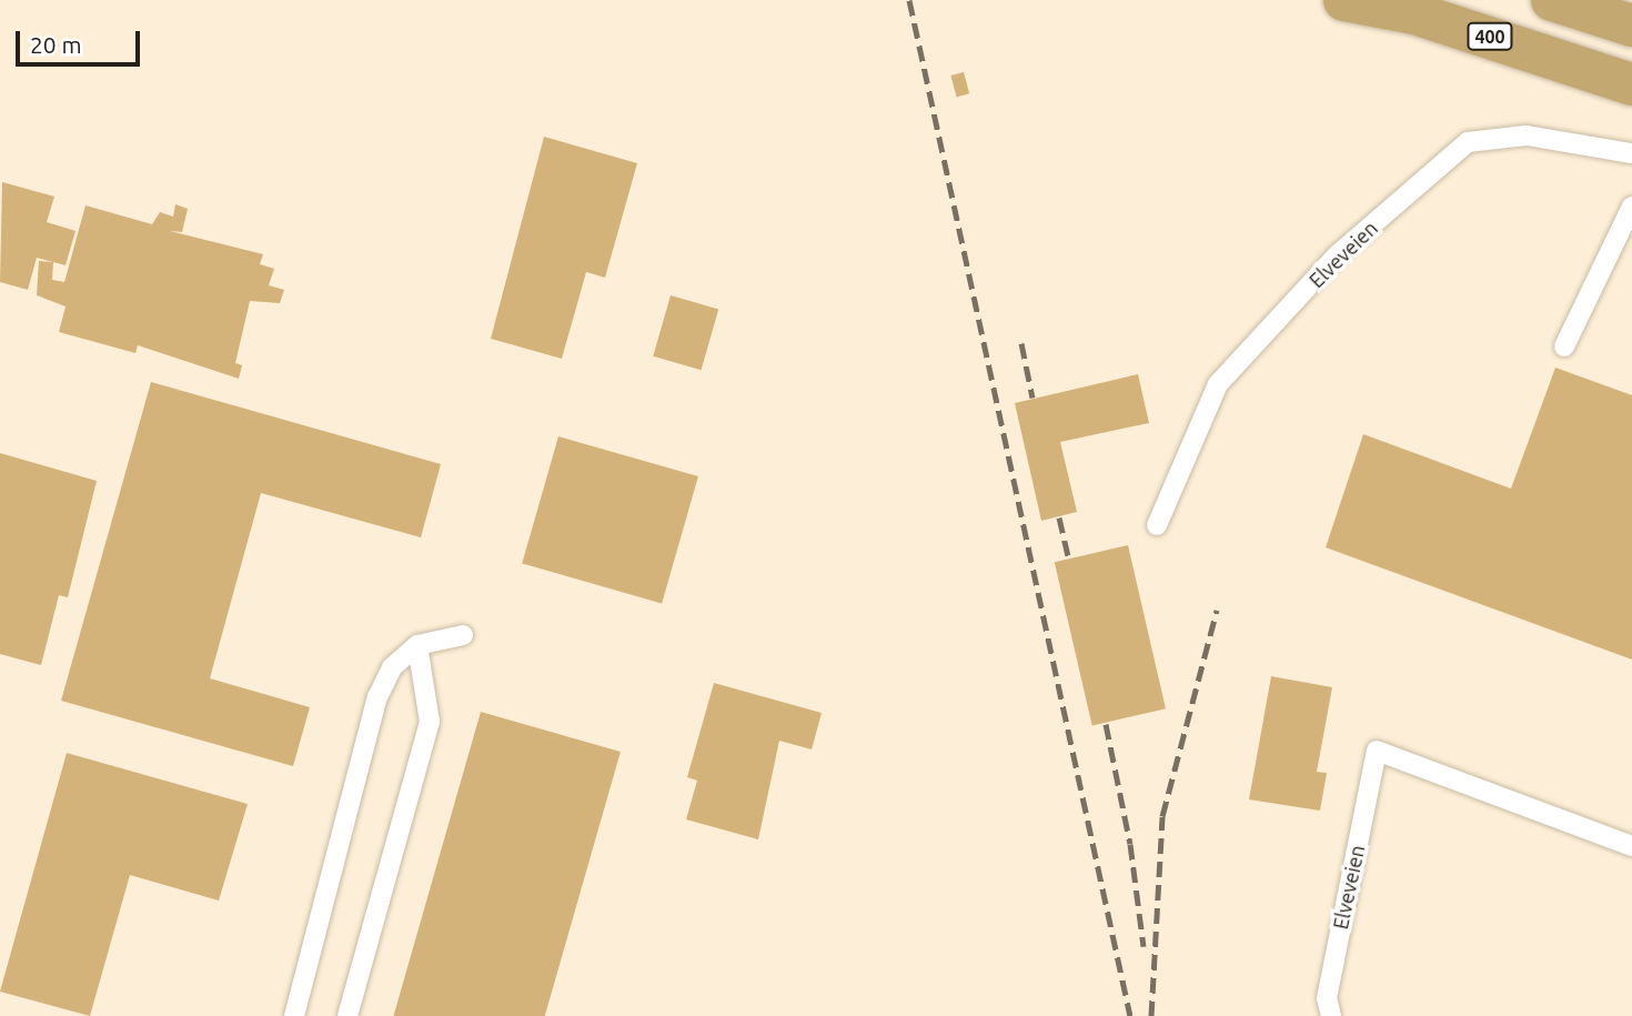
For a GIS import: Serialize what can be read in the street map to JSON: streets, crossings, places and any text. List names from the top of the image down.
{
  "streets": {
    "highway": ["400"],
    "lane": ["Elveveien"]
  },
  "scale_bar": "20 m"
}
